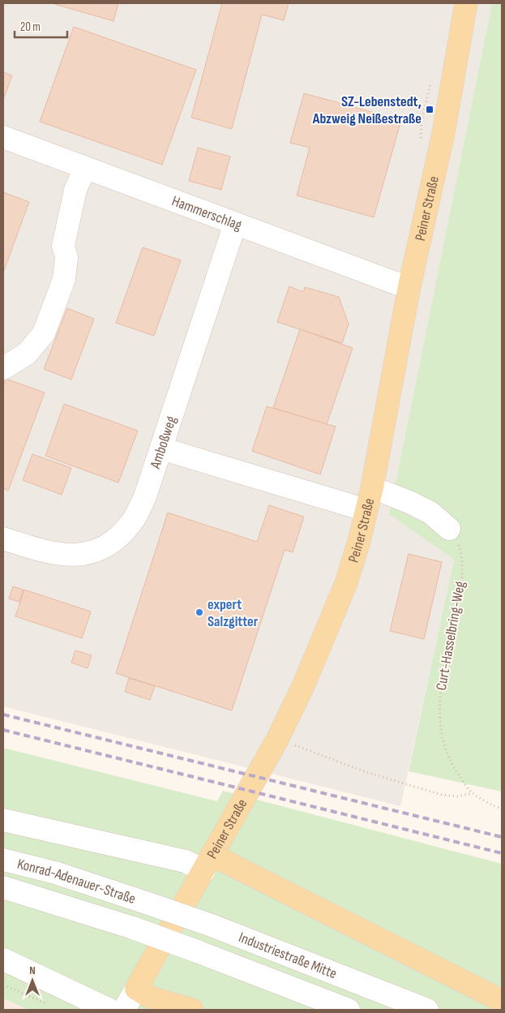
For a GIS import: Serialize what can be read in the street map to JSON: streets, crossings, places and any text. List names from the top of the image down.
{
  "streets": {
    "main road": ["Peiner Straße"],
    "street": [
      "Hammerschlag",
      "Amboßweg",
      "Konrad-Adenauer-Straße",
      "Industriestraße Mitte"
    ],
    "path": ["Curt-Hasselbring-Weg"]
  },
  "crossings": [
    ["Peiner Straße", "Hammerschlag"],
    ["Hammerschlag", "Amboßweg"],
    ["Konrad-Adenauer-Straße", "Industriestraße Mitte"]
  ],
  "places": {
    "transit": ["SZ-Lebenstedt, Abzweig Neißestraße"],
    "other": ["expert Salzgitter"]
  },
  "scale_bar": "20 m",
  "north": "top"
}
